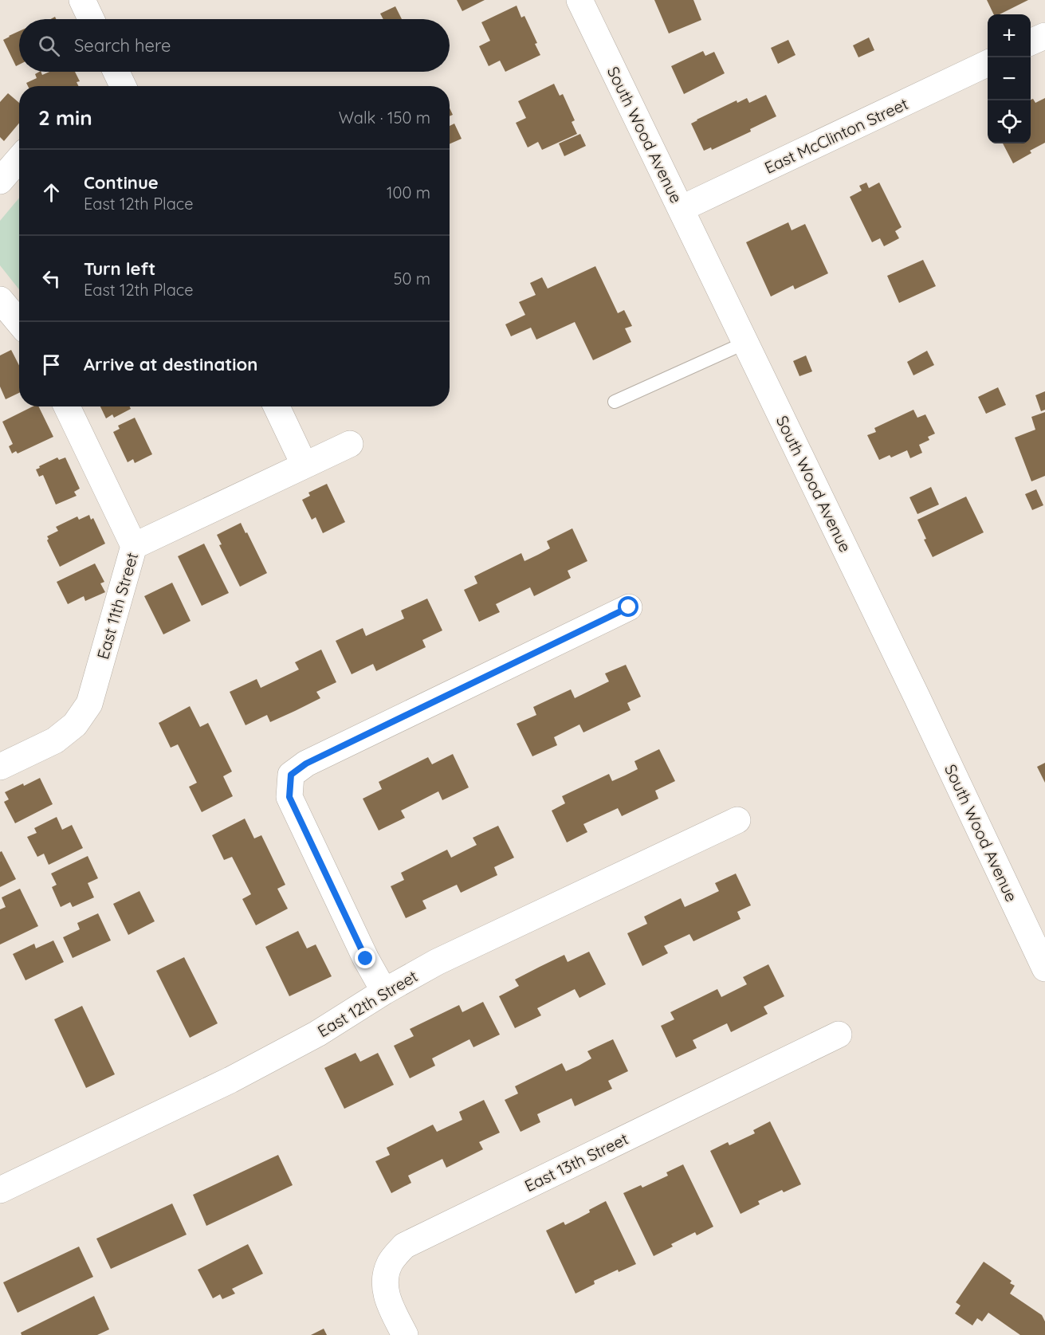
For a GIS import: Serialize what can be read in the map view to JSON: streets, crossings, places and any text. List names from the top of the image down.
{
  "streets": {
    "street": [
      "South Wood Avenue",
      "East McClinton Street",
      "East 11th Street",
      "East 12th Street",
      "East 13th Street"
    ]
  },
  "crossings": [
    ["South Wood Avenue", "East McClinton Street"]
  ],
  "page": {
    "map_buttons": ["+", "−"],
    "search": "Search here",
    "heading": ["2 min", "Walk · 150 m"],
    "list": [
      ["Continue", "East 12th Place", "100 m"],
      ["Turn left", "East 12th Place", "50 m"],
      "Arrive at destination"
    ]
  }
}
